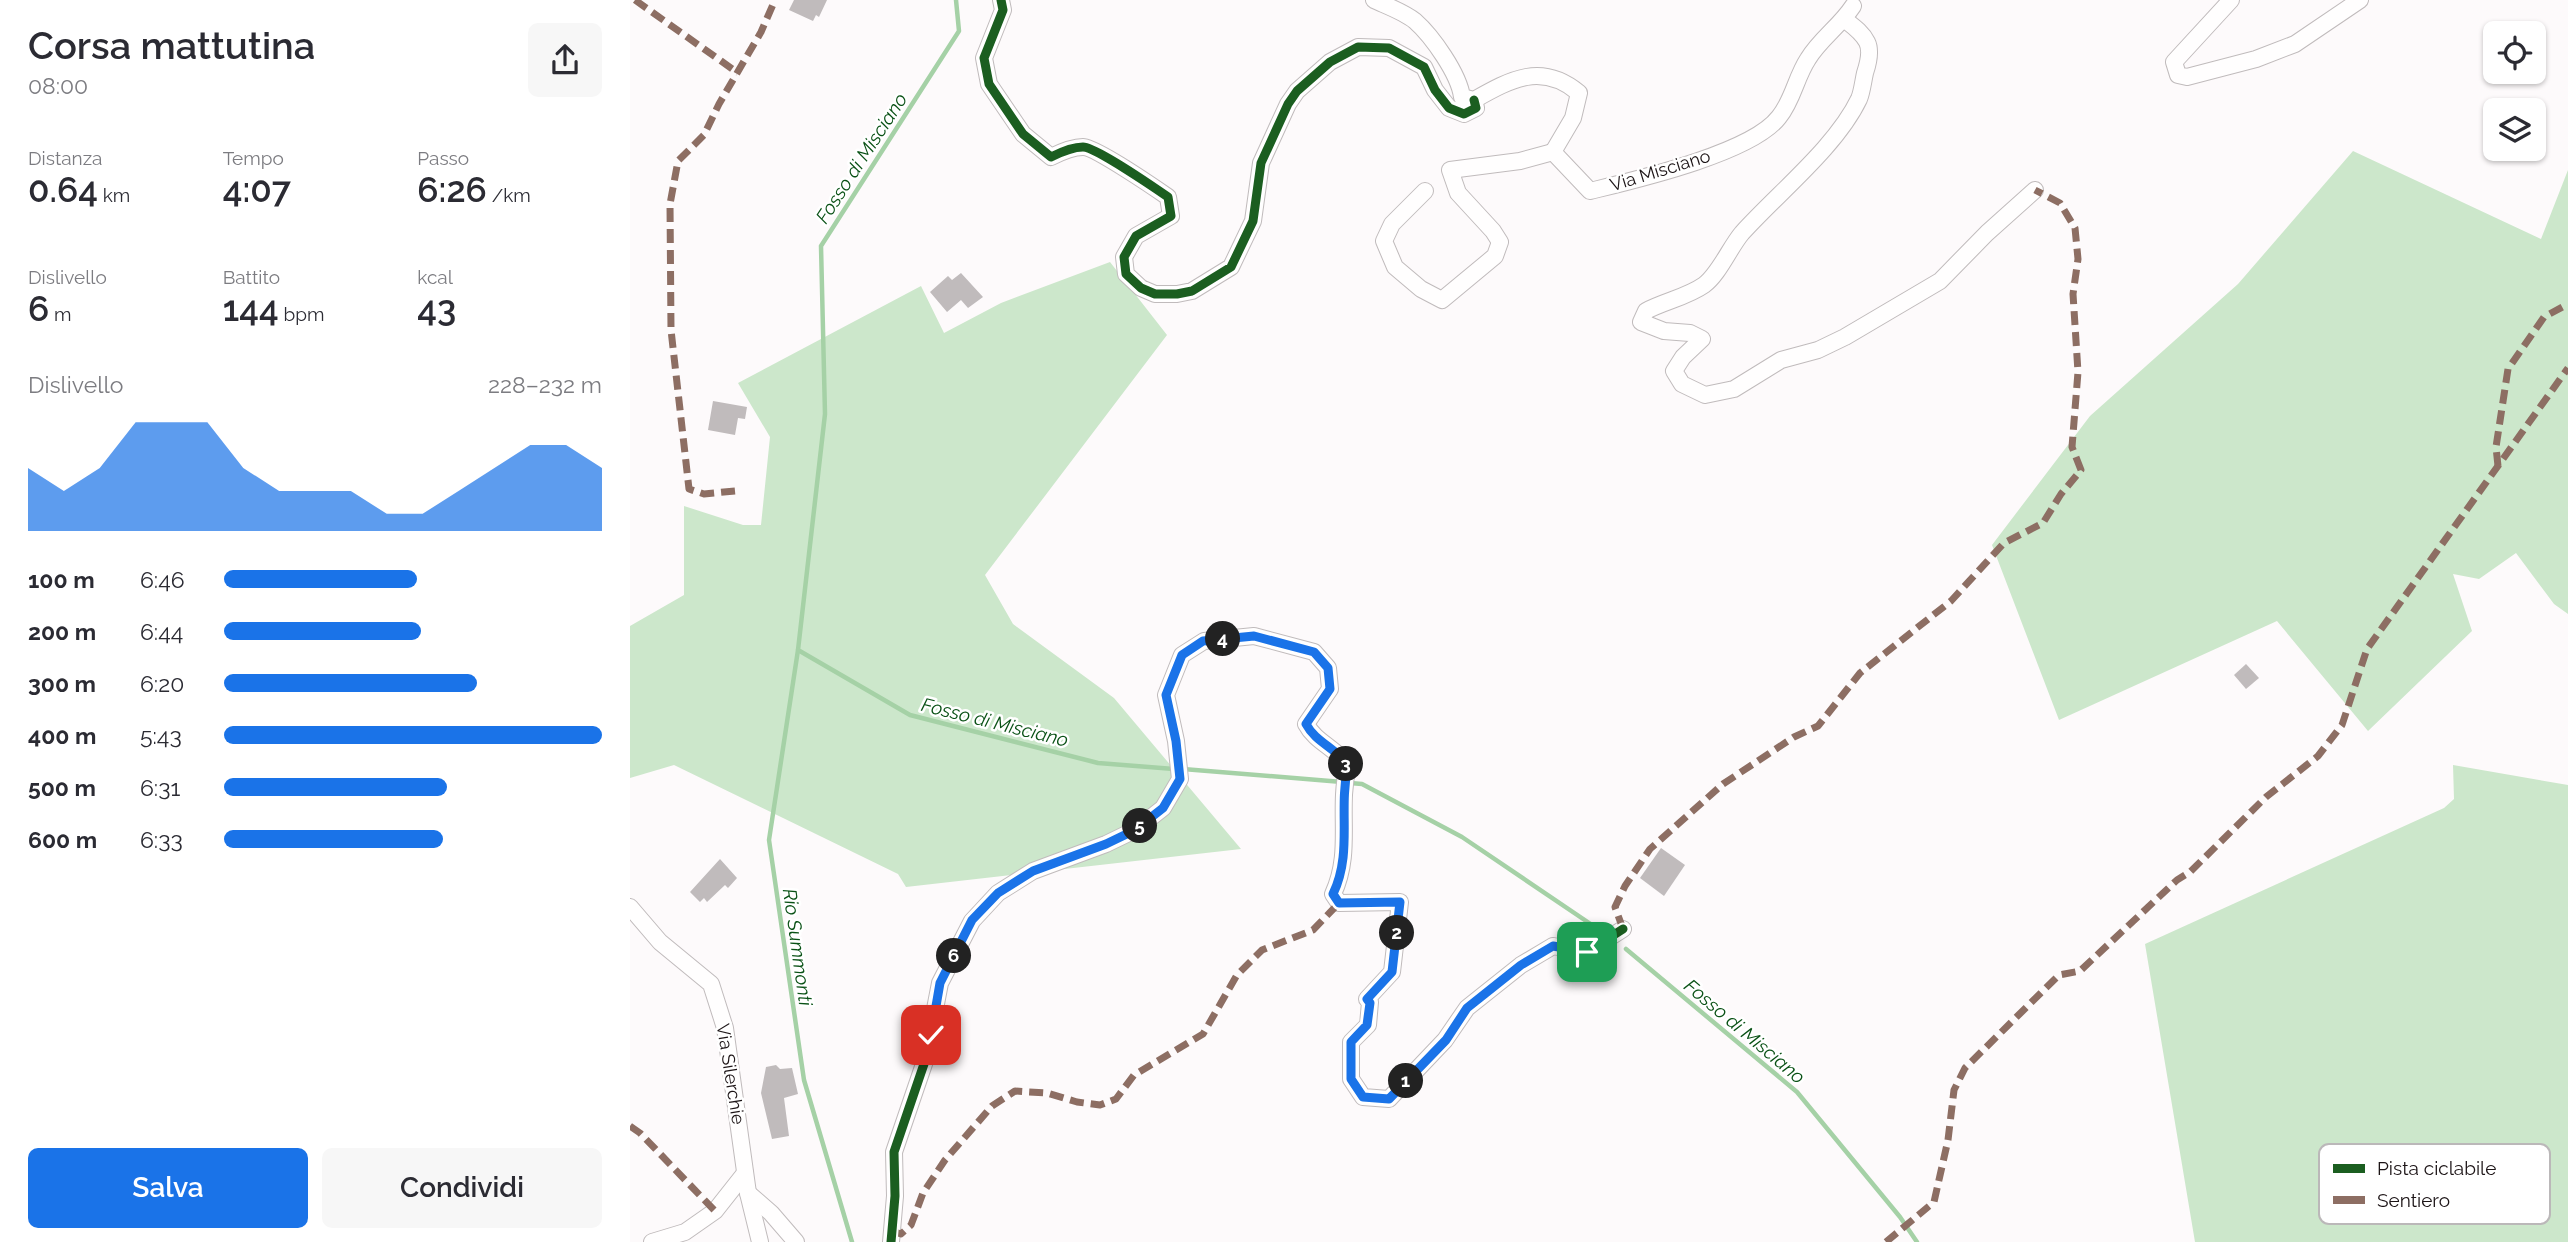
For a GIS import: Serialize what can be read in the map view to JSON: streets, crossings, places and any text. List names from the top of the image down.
{
  "streets": {
    "street": ["Via Misciano", "Via Silerchie"]
  },
  "water": ["Fosso di Misciano", "Rio Summonti"],
  "legend": ["Pista ciclabile", "Sentiero"],
  "page": {
    "heading": ["Corsa mattutina", "08:00"],
    "stats": [
      ["Distanza", "0.64 km"],
      ["Tempo", "4:07"],
      ["Passo", "6:26 /km"],
      ["Dislivello", "6 m"],
      ["Battito", "144 bpm"],
      ["kcal", "43"]
    ],
    "chart": ["Dislivello", "228–232 m"],
    "list": [
      {
        "name": "100 m",
        "note": "6:46"
      },
      {
        "name": "200 m",
        "note": "6:44"
      },
      {
        "name": "300 m",
        "note": "6:20"
      },
      {
        "name": "400 m",
        "note": "5:43"
      },
      {
        "name": "500 m",
        "note": "6:31"
      },
      {
        "name": "600 m",
        "note": "6:33"
      }
    ],
    "pins": [
      "4",
      "3",
      "5",
      "2",
      "6",
      "1"
    ],
    "buttons": ["Salva", "Condividi"]
  }
}
